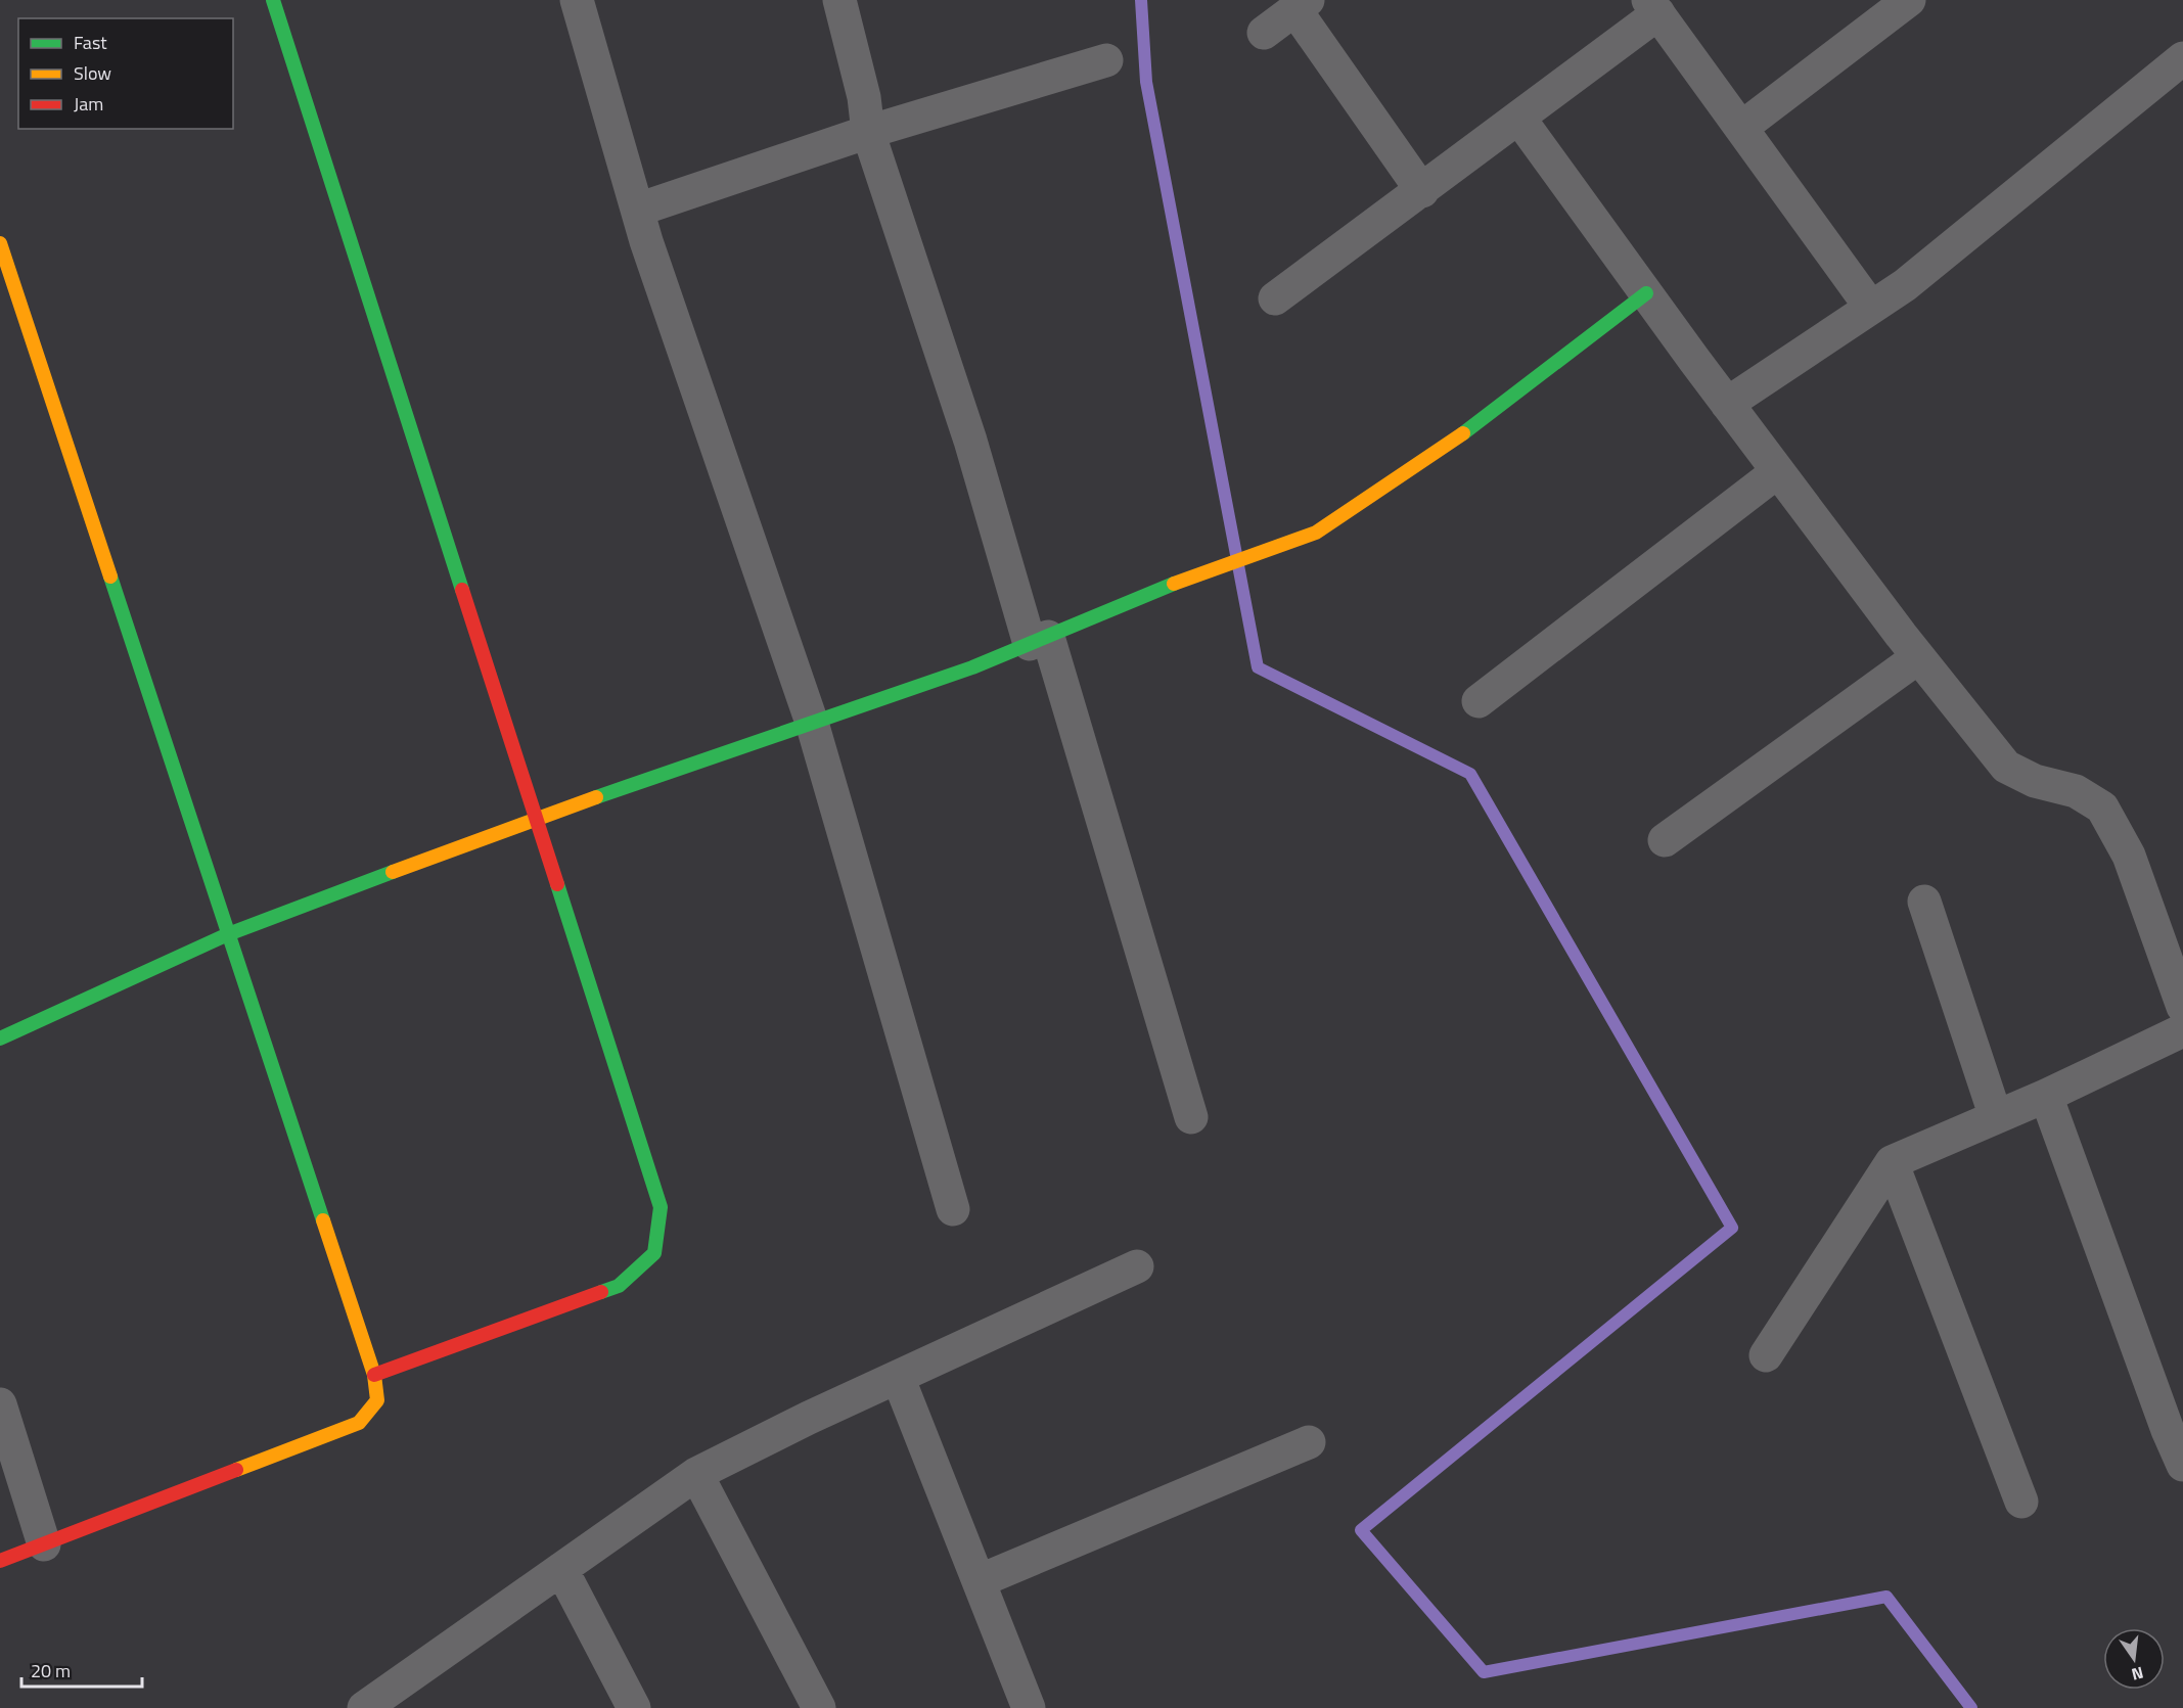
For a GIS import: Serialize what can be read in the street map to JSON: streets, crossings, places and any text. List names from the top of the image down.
{
  "legend": ["Fast", "Slow", "Jam"],
  "scale_bar": "20 m",
  "north": "bottom"
}
